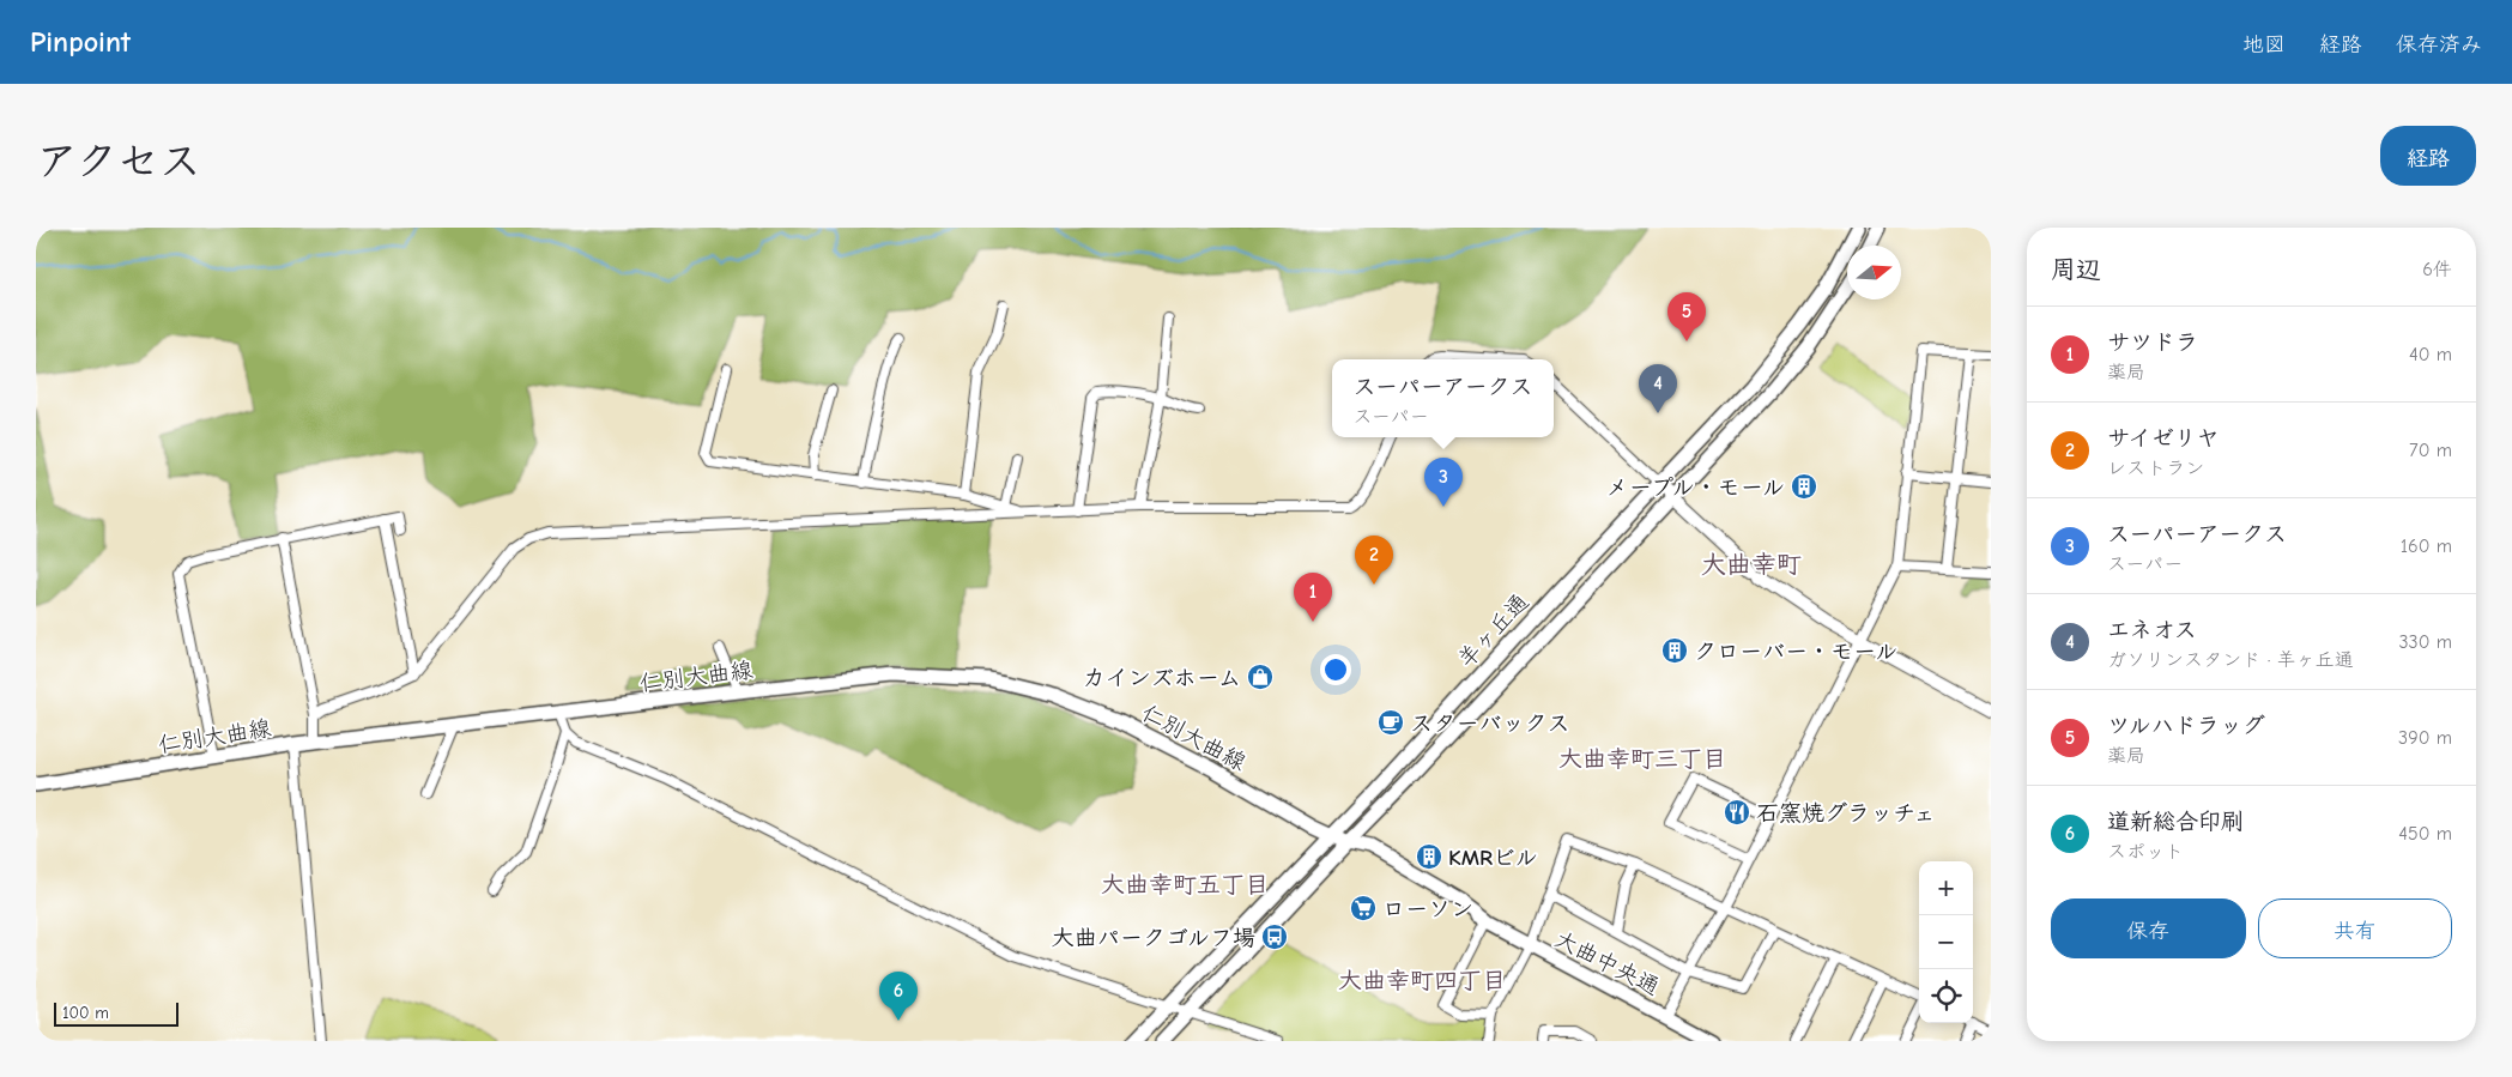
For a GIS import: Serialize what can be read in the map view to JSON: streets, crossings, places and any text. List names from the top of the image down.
{
  "streets": {
    "main road": ["羊ヶ丘通", "仁別大曲線", "大曲中央通"]
  },
  "crossings": [
    ["羊ヶ丘通", "仁別大曲線"],
    ["羊ヶ丘通", "大曲中央通"],
    ["仁別大曲線", "大曲中央通"]
  ],
  "districts": [
    "大曲幸町",
    "大曲幸町三丁目",
    "大曲幸町五丁目",
    "大曲幸町四丁目"
  ],
  "places": {
    "building": ["メープル・モール", "クローバー・モール", "KMRビル"],
    "shop": ["カインズホーム"],
    "cafe": ["スターバックス"],
    "restaurant": ["石窯焼グラッチェ"],
    "supermarket": ["ローソン"],
    "bus stop": ["大曲パークゴルフ場"]
  },
  "scale_bar": "100 m",
  "north": "right",
  "page": {
    "header": "Pinpoint",
    "nav": ["地図", "経路", "保存済み"],
    "title": "アクセス",
    "buttons": [
      "経路",
      ["保存", "共有"]
    ],
    "heading": ["周辺", "6件"],
    "pins": [
      "5",
      "4",
      "3",
      "2",
      "1",
      "6"
    ],
    "list": [
      {
        "mark": "1",
        "name": "サツドラ",
        "note": "薬局",
        "value": "40 m"
      },
      {
        "mark": "2",
        "name": "サイゼリヤ",
        "note": "レストラン",
        "value": "70 m"
      },
      {
        "mark": "3",
        "name": "スーパーアークス",
        "note": "スーパー",
        "value": "160 m"
      },
      {
        "mark": "4",
        "name": "エネオス",
        "note": "ガソリンスタンド · 羊ヶ丘通",
        "value": "330 m"
      },
      {
        "mark": "5",
        "name": "ツルハドラッグ",
        "note": "薬局",
        "value": "390 m"
      },
      {
        "mark": "6",
        "name": "道新総合印刷",
        "note": "スポット",
        "value": "450 m"
      }
    ],
    "popup": ["スーパーアークス", "スーパー"],
    "map_buttons": ["+", "−"],
    "scale": "100 m"
  }
}
